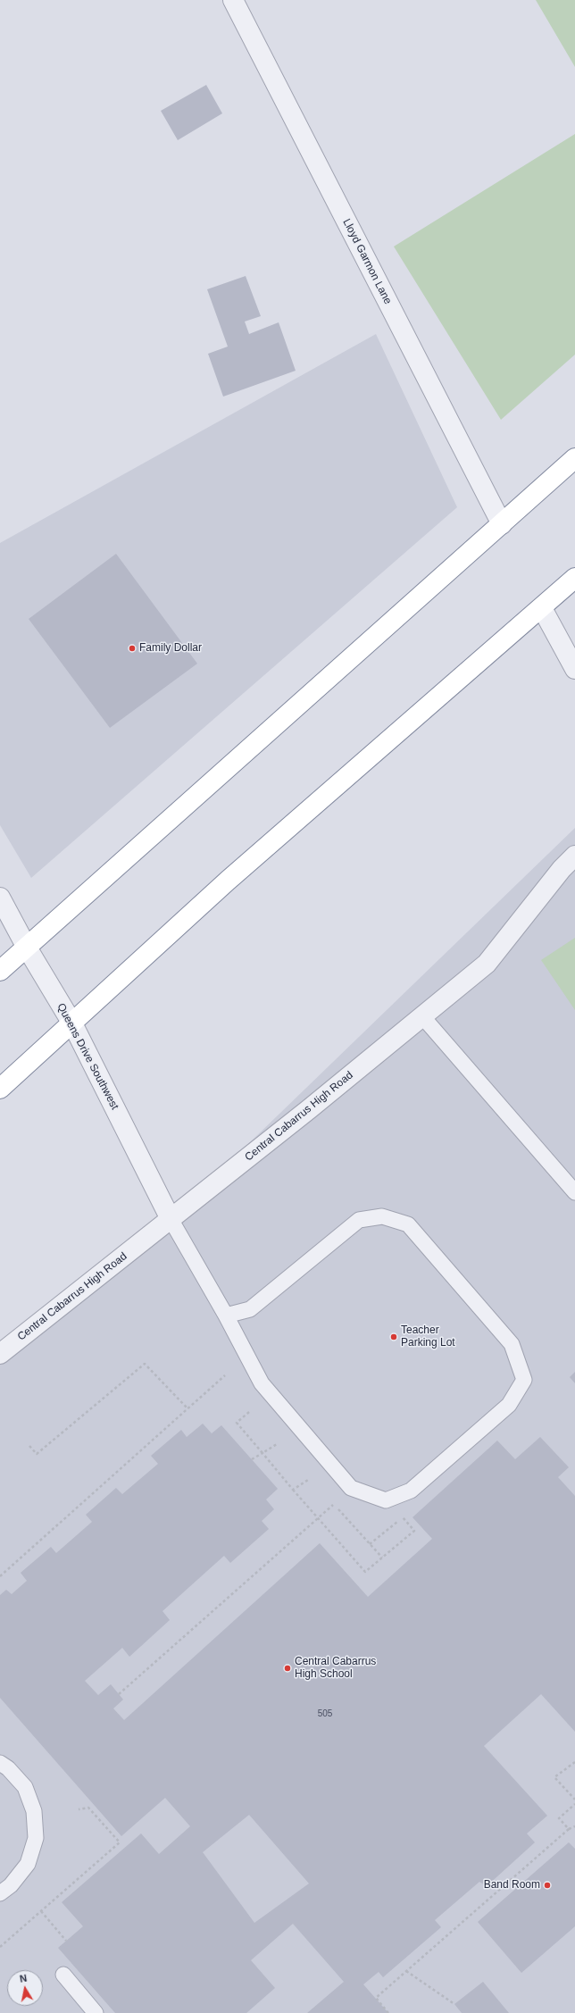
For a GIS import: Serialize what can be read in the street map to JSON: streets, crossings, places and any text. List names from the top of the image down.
{
  "streets": {
    "street": ["Lloyd Garmon Lane", "Queens Drive Southwest", "Central Cabarrus High Road"]
  },
  "crossings": [
    ["Queens Drive Southwest", "Central Cabarrus High Road"]
  ],
  "places": [
    "Family Dollar",
    "Teacher Parking Lot",
    "Central Cabarrus High School",
    "Band Room"
  ],
  "house_numbers": ["505"],
  "north": "top"
}
